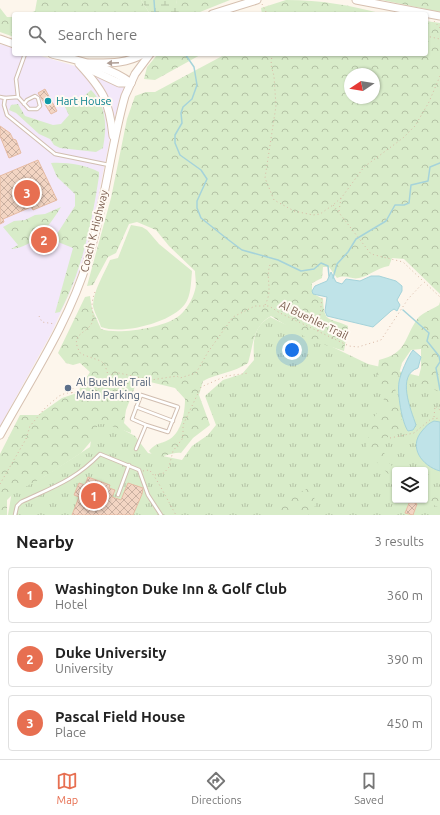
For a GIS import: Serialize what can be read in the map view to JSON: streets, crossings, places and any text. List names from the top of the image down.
{
  "streets": {
    "main road": ["Coach K Highway"],
    "path": ["Al Buehler Trail"]
  },
  "places": ["Hart House", "Al Buehler Trail Main Parking"],
  "north": "left",
  "page": {
    "search": "Search here",
    "pins": ["3", "2", "1"],
    "heading": ["Nearby", "3 results"],
    "list": [
      {
        "mark": "1",
        "name": "Washington Duke Inn & Golf Club",
        "note": "Hotel",
        "value": "360 m"
      },
      {
        "mark": "2",
        "name": "Duke University",
        "note": "University",
        "value": "390 m"
      },
      {
        "mark": "3",
        "name": "Pascal Field House",
        "note": "Place",
        "value": "450 m"
      }
    ],
    "nav": ["Map", "Directions", "Saved"]
  }
}
